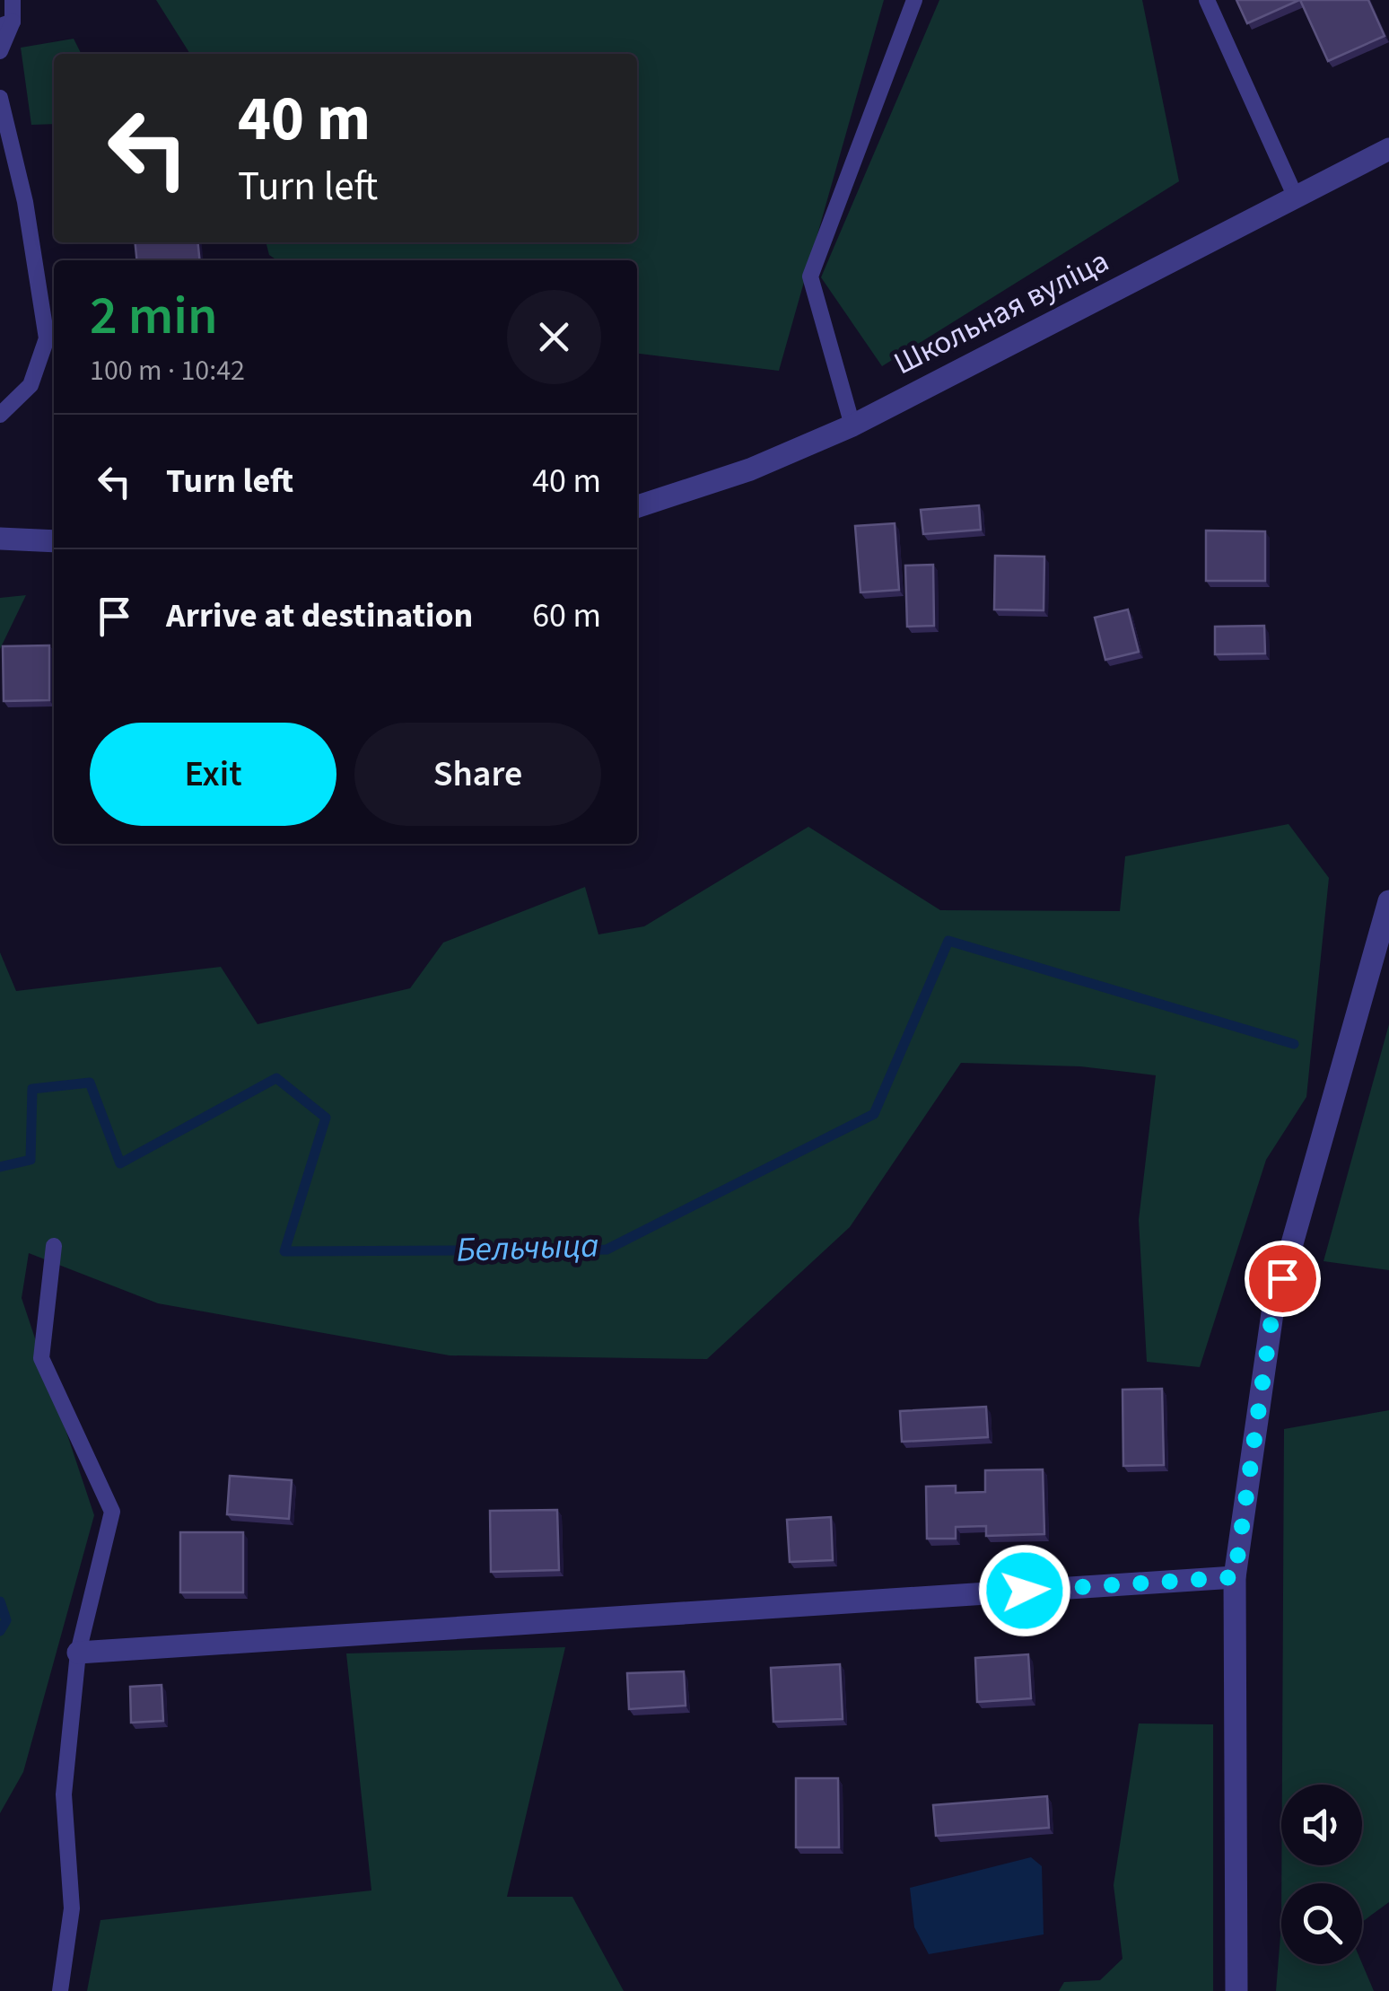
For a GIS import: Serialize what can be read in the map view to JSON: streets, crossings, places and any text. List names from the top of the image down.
{
  "streets": {
    "street": ["Школьная вуліца"]
  },
  "water": ["Бельчыца"],
  "page": {
    "turn": ["40 m", "Turn left"],
    "heading": ["2 min", "100 m · 10:42"],
    "list": [
      {
        "name": "Turn left",
        "value": "40 m"
      },
      {
        "name": "Arrive at destination",
        "value": "60 m"
      }
    ],
    "buttons": ["Exit", "Share"]
  }
}
